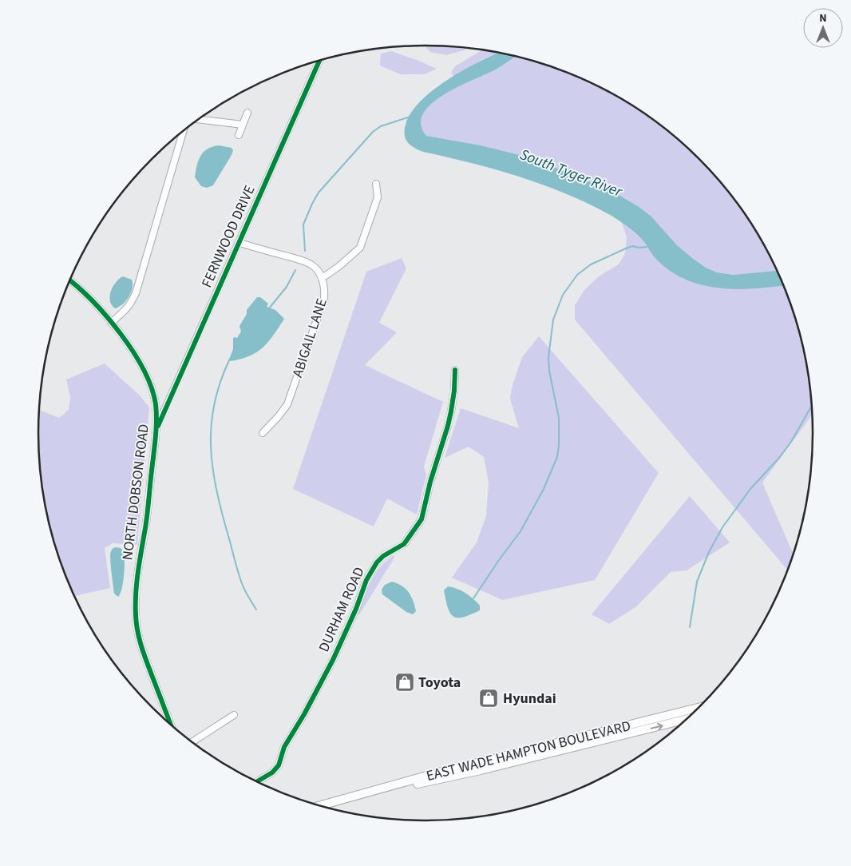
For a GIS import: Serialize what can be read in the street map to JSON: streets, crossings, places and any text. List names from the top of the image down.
{
  "streets": {
    "main road": ["EAST WADE HAMPTON BOULEVARD"],
    "street": [
      "FERNWOOD DRIVE",
      "ABIGAIL LANE",
      "NORTH DOBSON ROAD",
      "DURHAM ROAD"
    ]
  },
  "crossings": [
    ["FERNWOOD DRIVE", "NORTH DOBSON ROAD"]
  ],
  "water": ["South Tyger River"],
  "places": {
    "shop": ["Toyota", "Hyundai"]
  },
  "north": "top"
}
